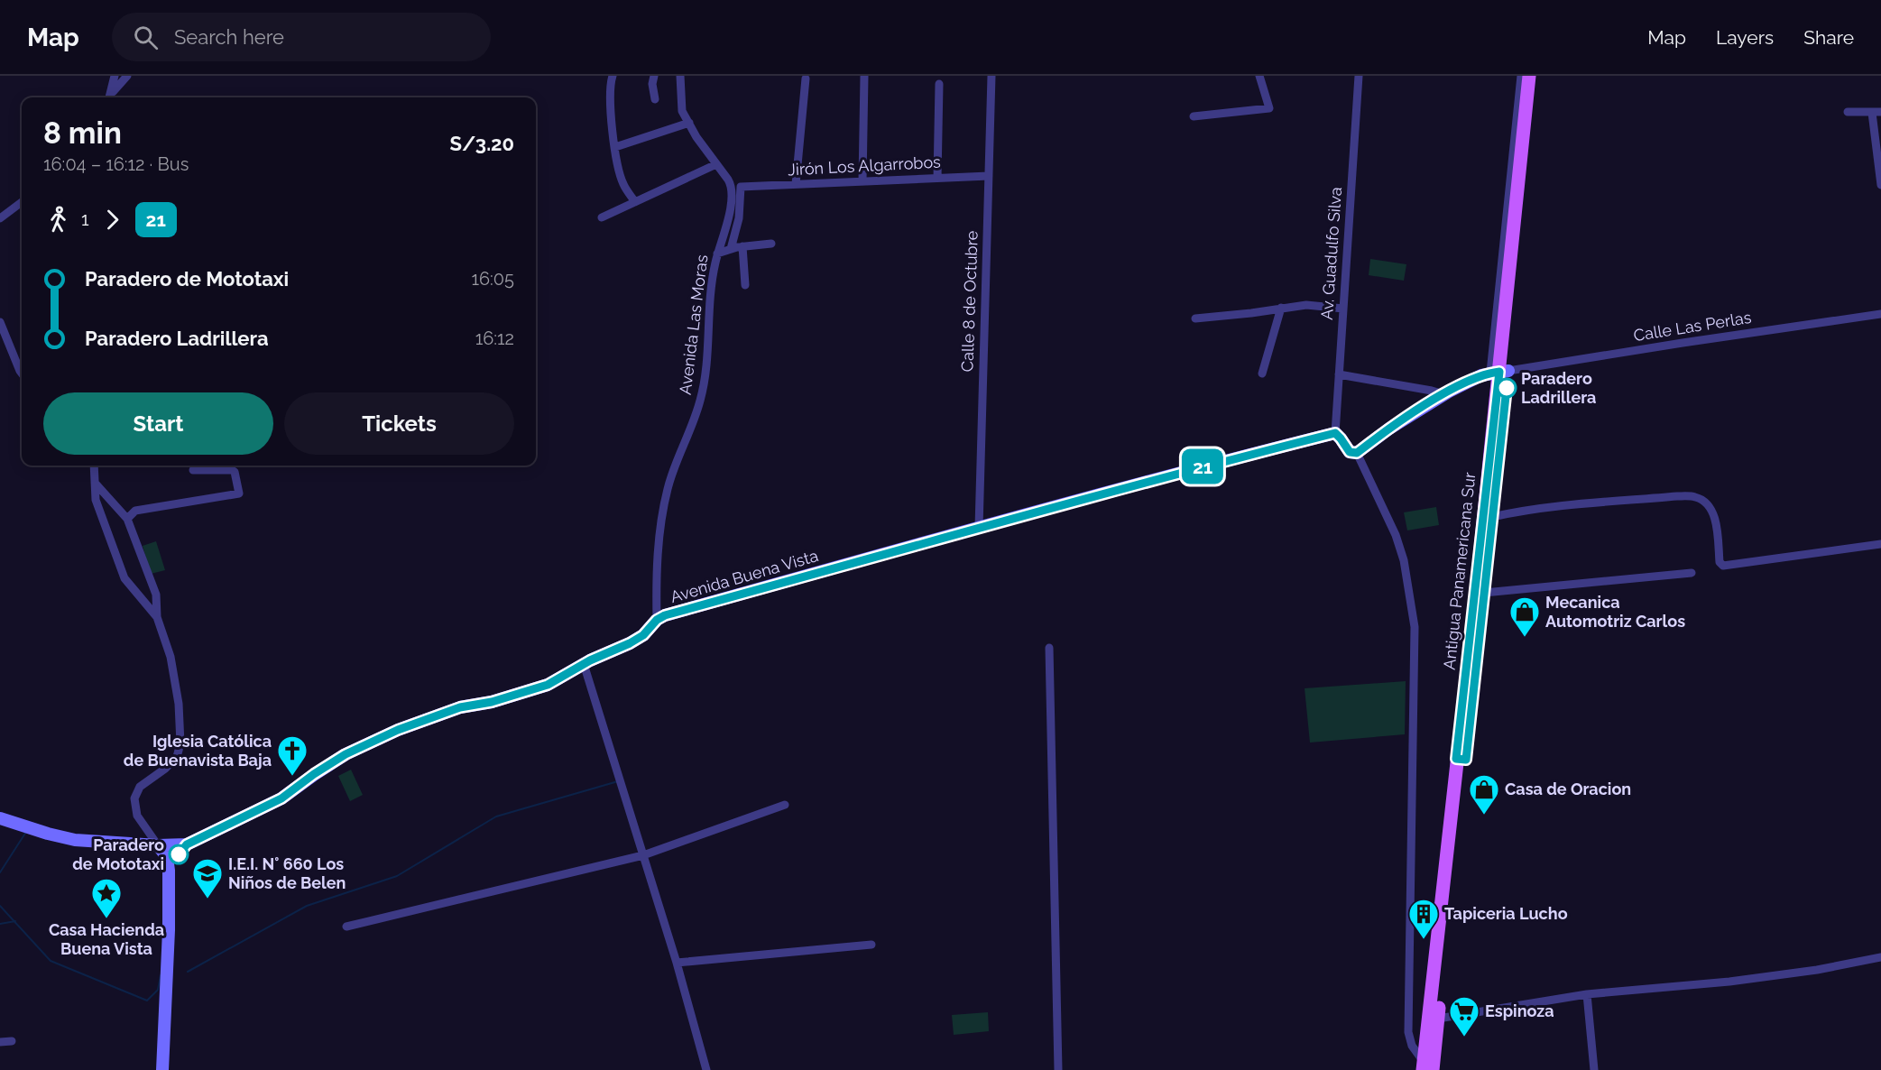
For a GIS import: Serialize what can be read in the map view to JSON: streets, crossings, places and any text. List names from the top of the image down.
{
  "streets": {
    "main road": ["Antigua Panamericana Sur"],
    "street": [
      "Jirón Los Algarrobos",
      "Av. Guadulfo Silva",
      "Calle 8 de Octubre",
      "Avenida Las Moras",
      "Calle Las Perlas",
      "Avenida Buena Vista"
    ]
  },
  "crossings": [
    ["Jirón Los Algarrobos", "Calle 8 de Octubre"],
    ["Av. Guadulfo Silva", "Avenida Buena Vista"],
    ["Calle 8 de Octubre", "Avenida Buena Vista"],
    ["Avenida Las Moras", "Avenida Buena Vista"],
    ["Calle Las Perlas", "Antigua Panamericana Sur"]
  ],
  "places": {
    "other": ["Paradero Ladrillera", "Paradero de Mototaxi"],
    "shop": ["Mecanica Automotriz Carlos", "Casa de Oracion"],
    "church": ["Iglesia Católica de Buenavista Baja"],
    "school or university": ["I.E.I. N° 660 Los Niños de Belen"],
    "place": ["Casa Hacienda Buena Vista"],
    "building": ["Tapiceria Lucho"],
    "supermarket": ["Espinoza"]
  },
  "lines": ["bus line 21"],
  "page": {
    "header": "Map",
    "search": "Search here",
    "nav": ["Map", "Layers", "Share"],
    "on_map": "21",
    "heading": ["8 min", "16:04 – 16:12 · Bus", "S/3.20"],
    "legs": ["1", "21"],
    "list": [
      {
        "name": "Paradero de Mototaxi",
        "value": "16:05"
      },
      {
        "name": "Paradero Ladrillera",
        "value": "16:12"
      }
    ],
    "buttons": ["Start", "Tickets"]
  }
}
